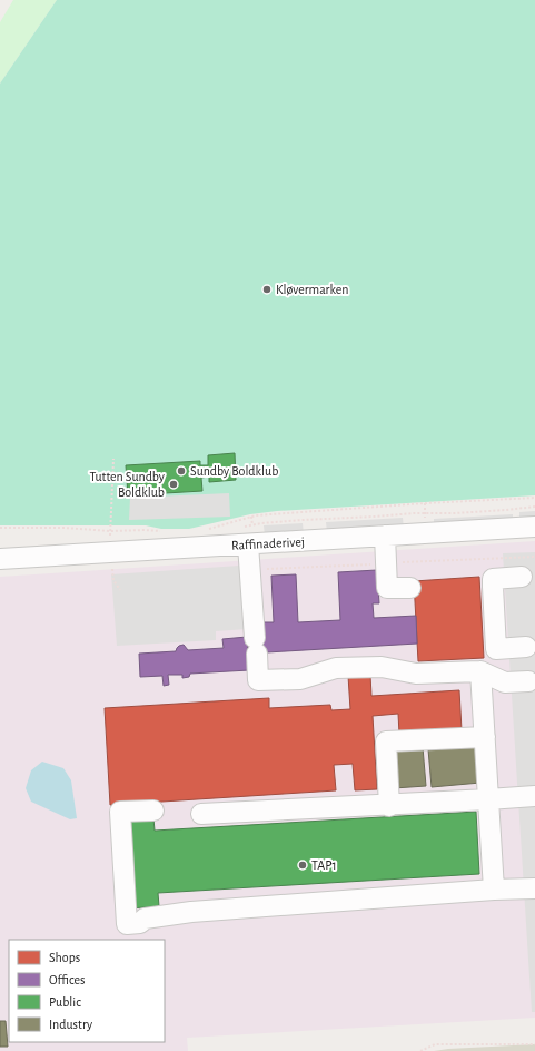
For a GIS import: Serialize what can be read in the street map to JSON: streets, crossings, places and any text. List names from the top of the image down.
{
  "streets": {
    "street": ["Raffinaderivej"]
  },
  "places": [
    "Kløvermarken",
    "Sundby Boldklub",
    "Tutten Sundby Boldklub",
    "TAP1"
  ],
  "legend": [
    "Shops",
    "Offices",
    "Public",
    "Industry"
  ]
}
